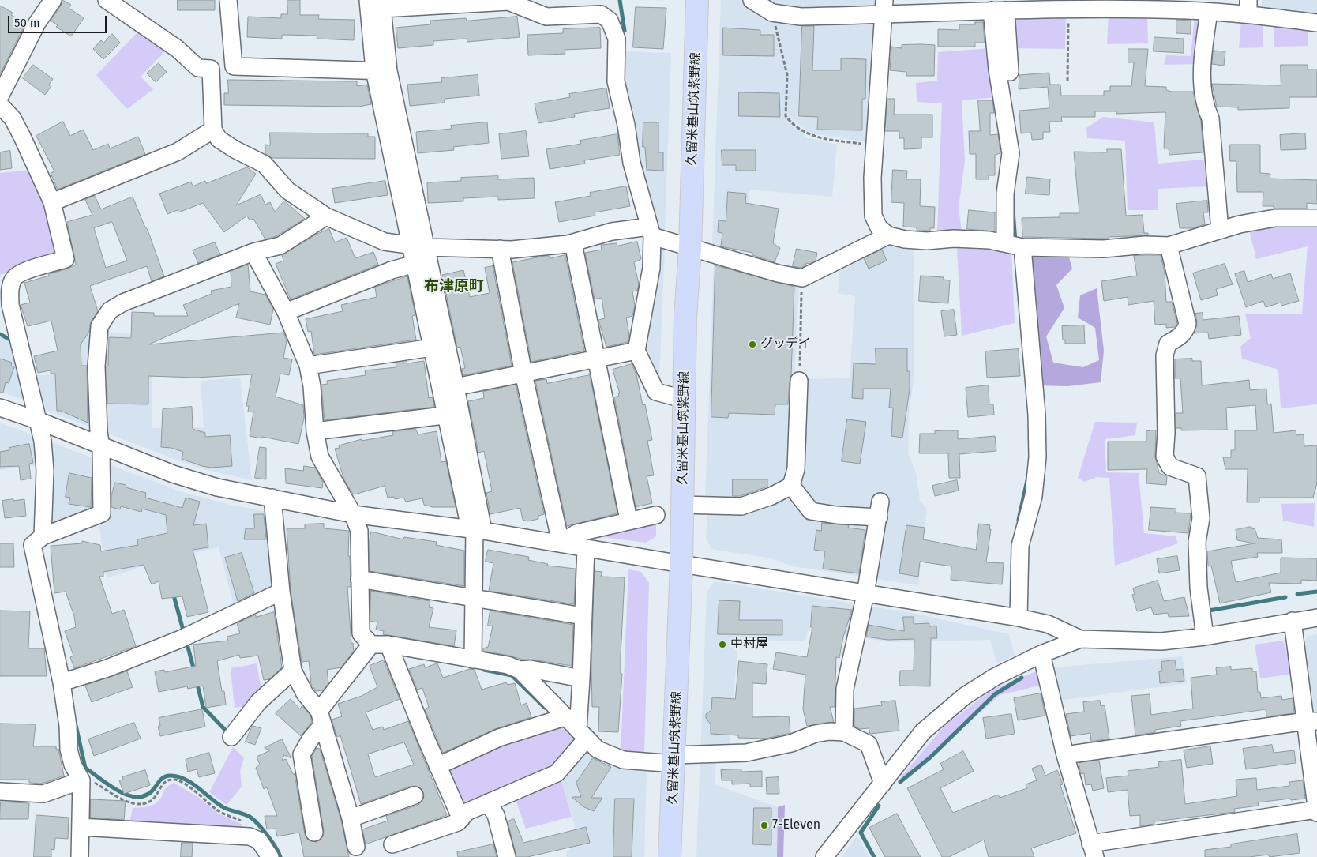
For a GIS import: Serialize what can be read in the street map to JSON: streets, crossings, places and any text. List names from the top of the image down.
{
  "streets": {
    "main road": ["久留米基山筑紫野線"]
  },
  "districts": ["布津原町"],
  "places": ["グッデイ", "中村屋", "7-Eleven"],
  "scale_bar": "50 m"
}
